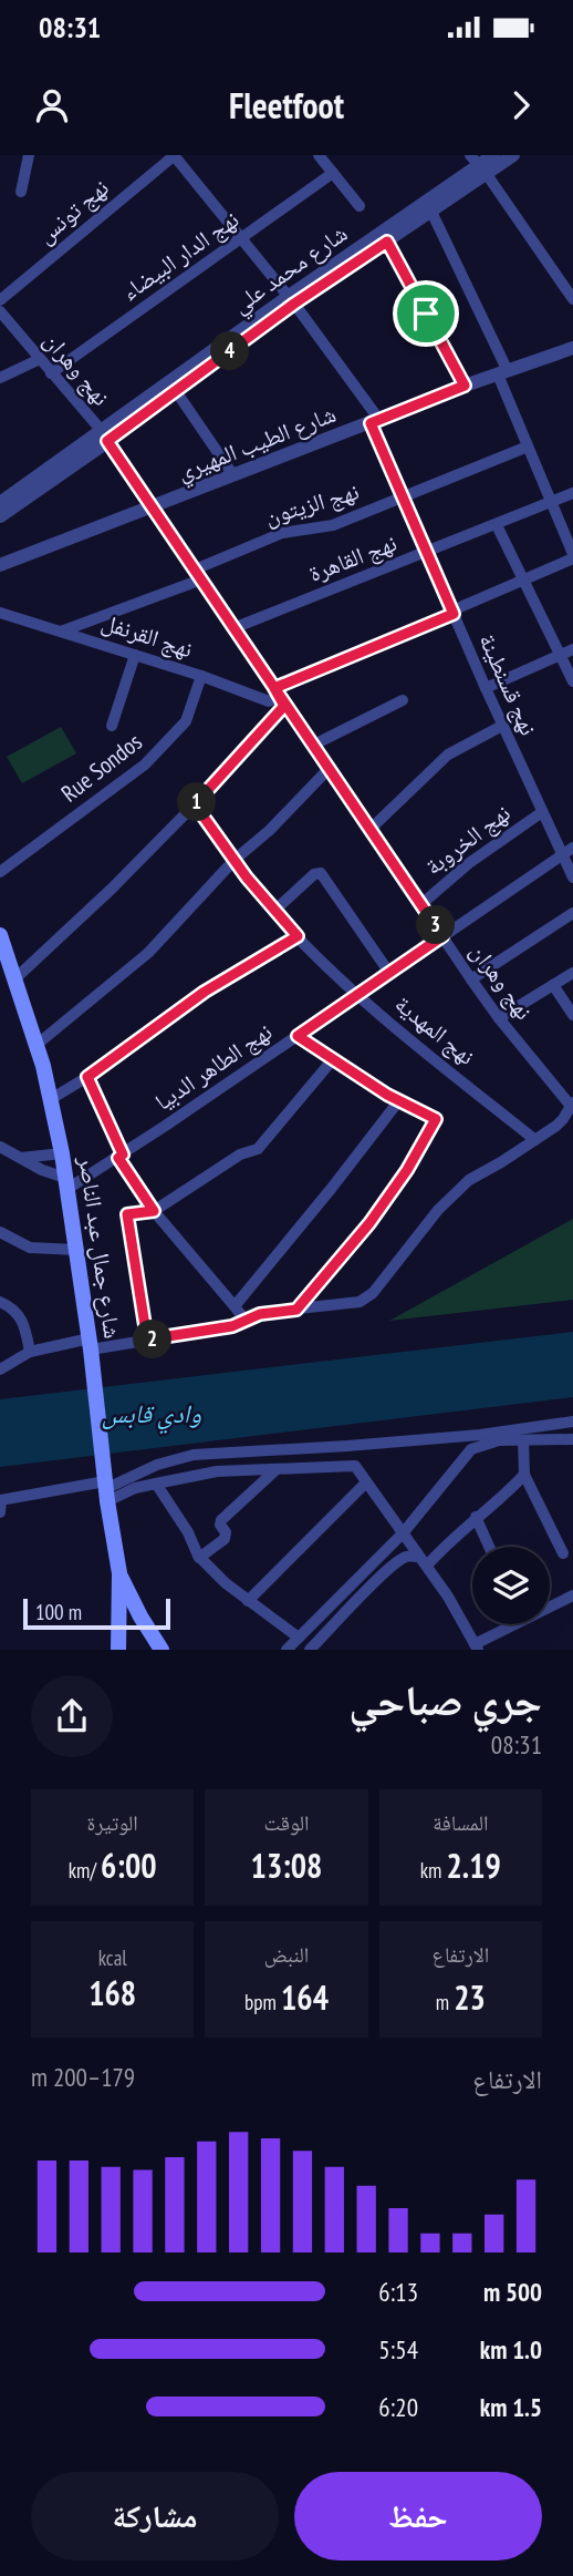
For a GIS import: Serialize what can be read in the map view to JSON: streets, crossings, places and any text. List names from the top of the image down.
{
  "streets": {
    "main road": ["شارع جمال عبد الناصر"],
    "street": [
      "نهج تونس",
      "نهج الدار البيضاء",
      "شارع محمد علي",
      "نهج وهران",
      "شارع الطيب المهيري",
      "نهج الزيتون",
      "نهج القاهرة",
      "نهج القرنفل",
      "نهج قسنطينة",
      "Rue Sondos",
      "نهج الخروبة",
      "نهج المهدية",
      "نهج الطاهر الدبيا"
    ]
  },
  "crossings": [
    ["نهج تونس", "نهج قسنطينة"],
    ["نهج الدار البيضاء", "نهج وهران"],
    ["نهج الدار البيضاء", "نهج قسنطينة"],
    ["شارع محمد علي", "نهج وهران"],
    ["شارع محمد علي", "نهج قسنطينة"],
    ["نهج وهران", "شارع الطيب المهيري"],
    ["نهج وهران", "نهج الزيتون"],
    ["نهج وهران", "نهج القاهرة"],
    ["نهج وهران", "نهج القرنفل"],
    ["نهج وهران", "نهج الخروبة"],
    ["نهج وهران", "نهج الطاهر الدبيا"],
    ["شارع الطيب المهيري", "نهج قسنطينة"],
    ["نهج الزيتون", "نهج القرنفل"],
    ["نهج الزيتون", "نهج قسنطينة"],
    ["نهج القاهرة", "نهج قسنطينة"],
    ["نهج القرنفل", "Rue Sondos"],
    ["نهج قسنطينة", "نهج الخروبة"],
    ["نهج قسنطينة", "نهج الطاهر الدبيا"],
    ["نهج المهدية", "نهج الطاهر الدبيا"],
    ["نهج الطاهر الدبيا", "شارع جمال عبد الناصر"]
  ],
  "water": ["وادي قابس"],
  "scale_bar": "100 m",
  "page": {
    "status": "08:31",
    "header": "Fleetfoot",
    "pins": [
      "4",
      "1",
      "3",
      "2"
    ],
    "scale": "100 m",
    "heading": ["جري صباحي", "08:31"],
    "stats": [
      ["المسافة", "2.19 km"],
      ["الوقت", "13:08"],
      ["الوتيرة", "6:00 /km"],
      ["الارتفاع", "23 m"],
      ["النبض", "164 bpm"],
      ["kcal", "168"]
    ],
    "chart": ["الارتفاع", "179–200 m"],
    "list": [
      {
        "name": "500 m",
        "note": "6:13"
      },
      {
        "name": "1.0 km",
        "note": "5:54"
      },
      {
        "name": "1.5 km",
        "note": "6:20"
      }
    ],
    "buttons": ["حفظ", "مشاركة"]
  }
}
